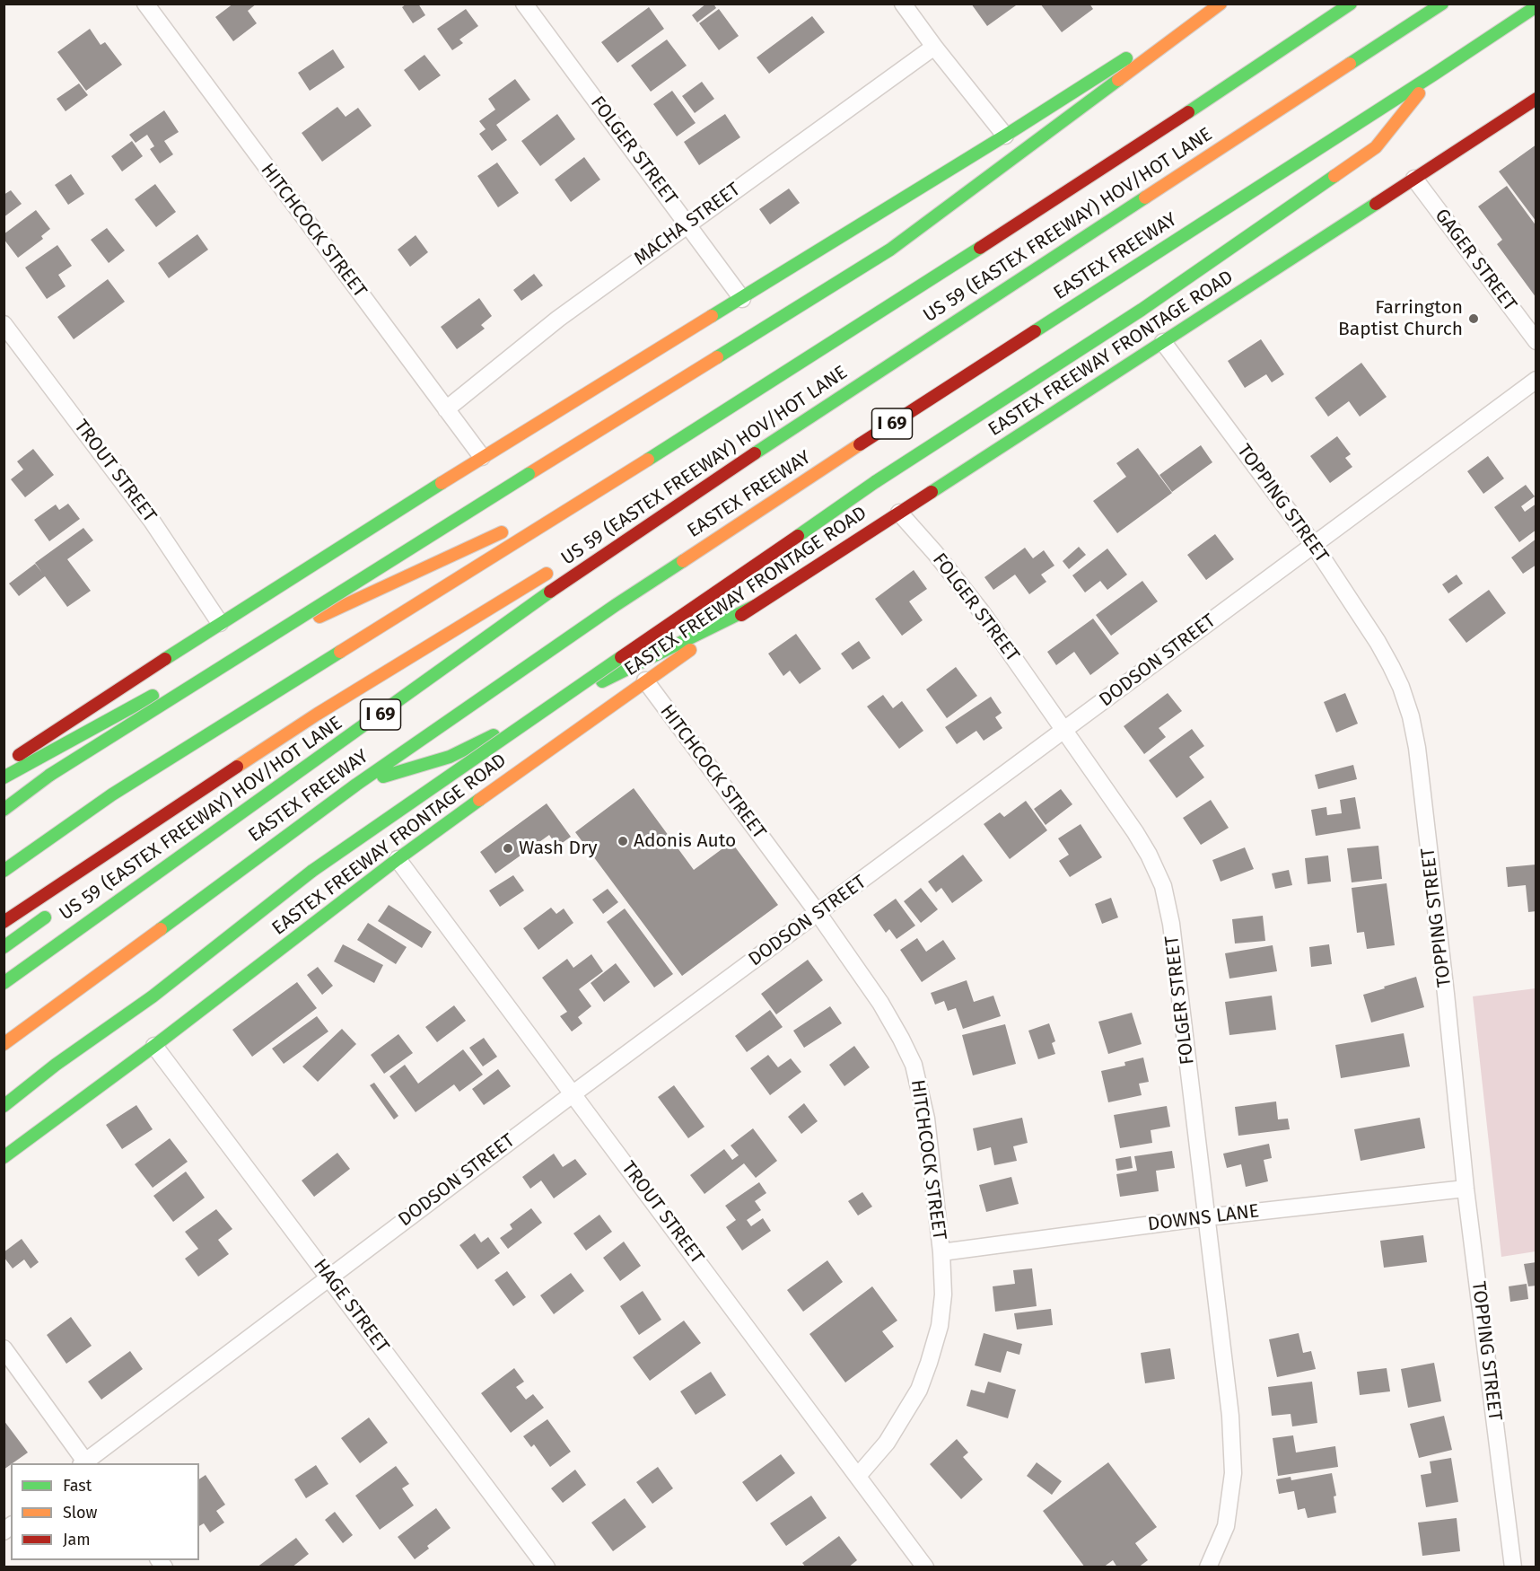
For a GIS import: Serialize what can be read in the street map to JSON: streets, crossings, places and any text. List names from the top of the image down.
{
  "streets": {
    "main road": [
      "US 59 (EASTEX FREEWAY) HOV/HOT LANE",
      "EASTEX FREEWAY",
      "EASTEX FREEWAY FRONTAGE ROAD",
      "I 69"
    ],
    "street": [
      "FOLGER STREET",
      "MACHA STREET",
      "HITCHCOCK STREET",
      "GAGER STREET",
      "TROUT STREET",
      "TOPPING STREET",
      "DODSON STREET",
      "DOWNS LANE",
      "HAGE STREET"
    ]
  },
  "crossings": [
    ["FOLGER STREET", "MACHA STREET"],
    ["FOLGER STREET", "EASTEX FREEWAY FRONTAGE ROAD"],
    ["FOLGER STREET", "DODSON STREET"],
    ["FOLGER STREET", "DOWNS LANE"],
    ["MACHA STREET", "HITCHCOCK STREET"],
    ["US 59 (EASTEX FREEWAY) HOV/HOT LANE", "EASTEX FREEWAY"],
    ["HITCHCOCK STREET", "EASTEX FREEWAY FRONTAGE ROAD"],
    ["HITCHCOCK STREET", "TROUT STREET"],
    ["HITCHCOCK STREET", "DODSON STREET"],
    ["HITCHCOCK STREET", "DOWNS LANE"],
    ["GAGER STREET", "EASTEX FREEWAY FRONTAGE ROAD"],
    ["EASTEX FREEWAY FRONTAGE ROAD", "TROUT STREET"],
    ["EASTEX FREEWAY FRONTAGE ROAD", "TOPPING STREET"],
    ["EASTEX FREEWAY FRONTAGE ROAD", "HAGE STREET"],
    ["TROUT STREET", "DODSON STREET"],
    ["TOPPING STREET", "DODSON STREET"],
    ["TOPPING STREET", "DOWNS LANE"],
    ["DODSON STREET", "HAGE STREET"]
  ],
  "places": ["Farrington Baptist Church", "Adonis Auto", "Wash Dry"],
  "legend": ["Fast", "Slow", "Jam"]
}
